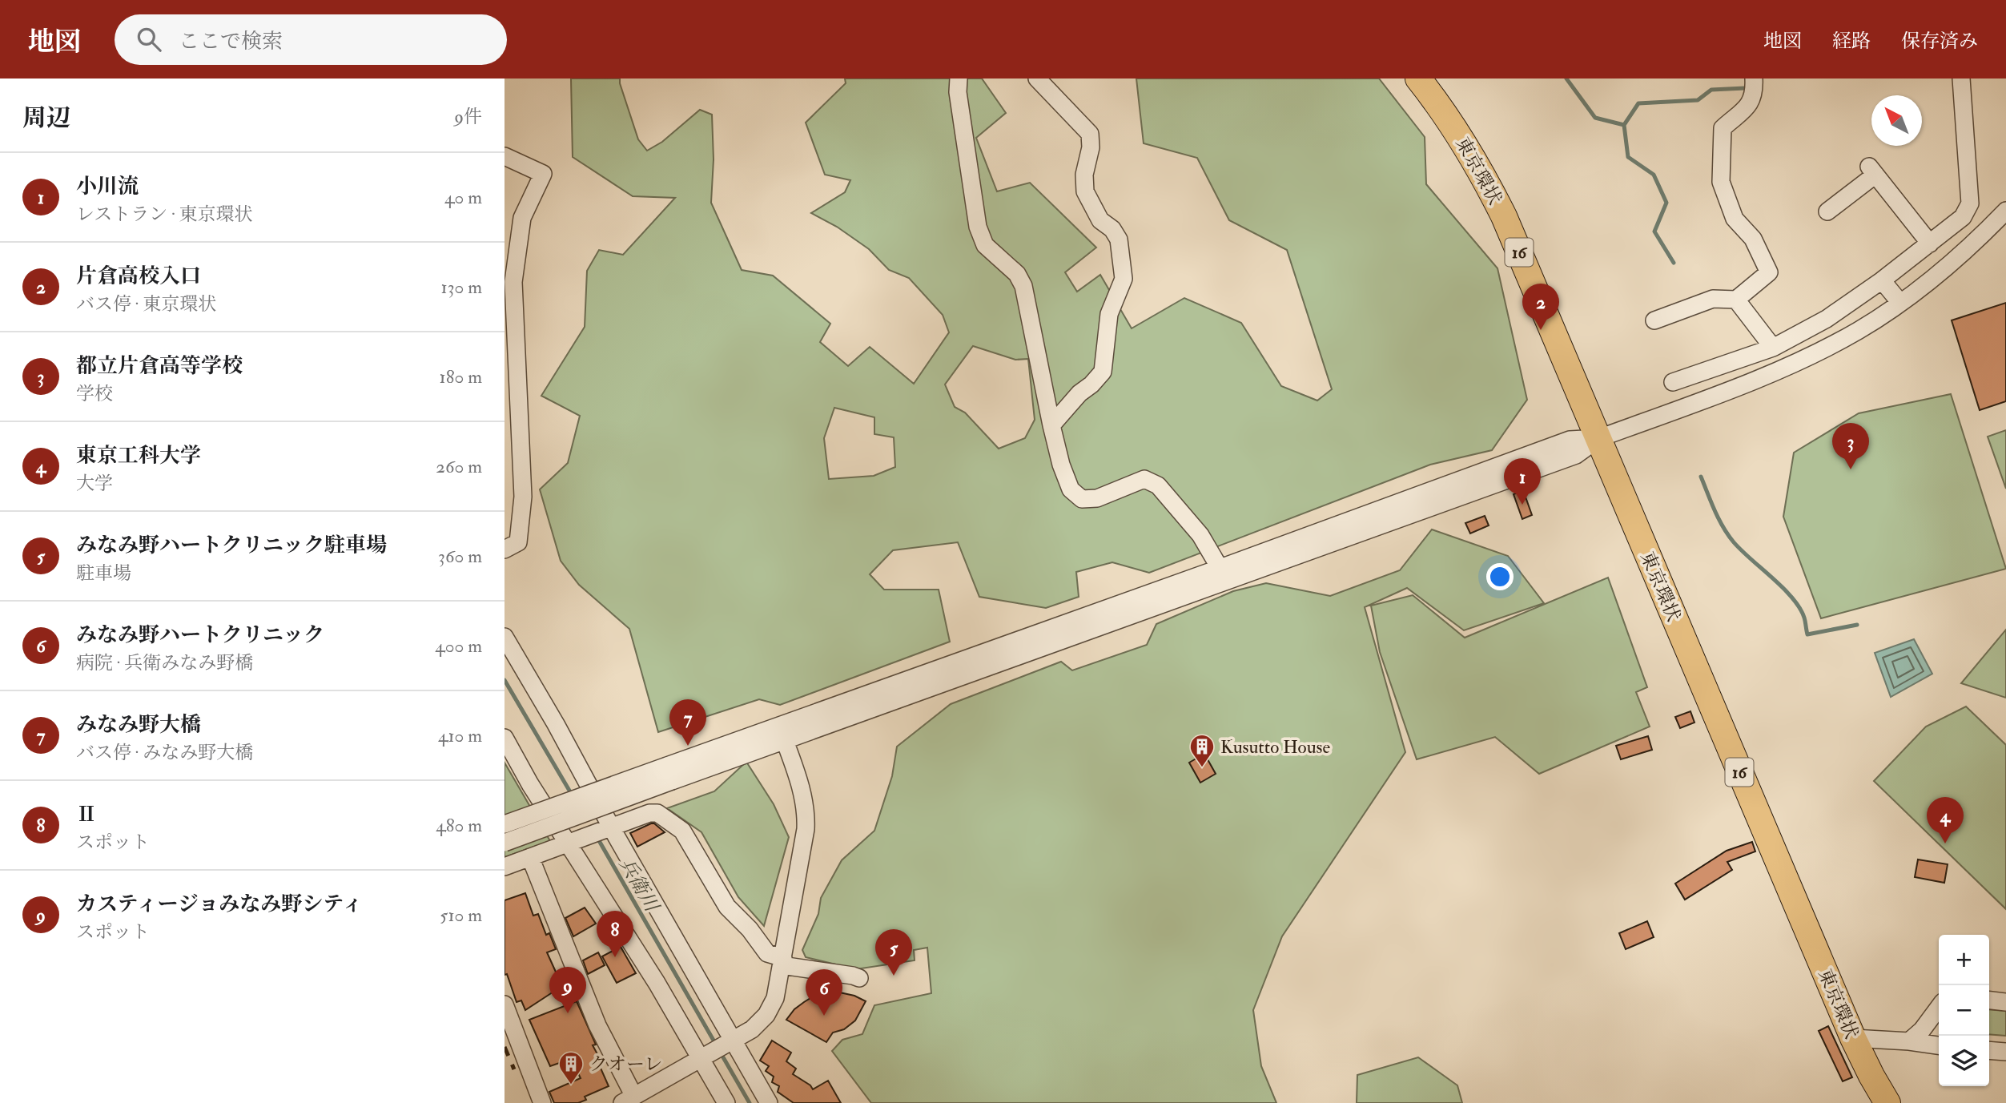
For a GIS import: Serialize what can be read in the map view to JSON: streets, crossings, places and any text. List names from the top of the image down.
{
  "streets": {
    "highway": ["東京環状", "16"]
  },
  "water": ["兵衛川"],
  "places": {
    "building": ["Kusutto House", "クオーレ"]
  },
  "north": "top left",
  "page": {
    "header": "地図",
    "search": "ここで検索",
    "nav": ["地図", "経路", "保存済み"],
    "heading": ["周辺", "9件"],
    "list": [
      {
        "mark": "1",
        "name": "小川流",
        "note": "レストラン · 東京環状",
        "value": "40 m"
      },
      {
        "mark": "2",
        "name": "片倉高校入口",
        "note": "バス停 · 東京環状",
        "value": "130 m"
      },
      {
        "mark": "3",
        "name": "都立片倉高等学校",
        "note": "学校",
        "value": "180 m"
      },
      {
        "mark": "4",
        "name": "東京工科大学",
        "note": "大学",
        "value": "260 m"
      },
      {
        "mark": "5",
        "name": "みなみ野ハートクリニック駐車場",
        "note": "駐車場",
        "value": "360 m"
      },
      {
        "mark": "6",
        "name": "みなみ野ハートクリニック",
        "note": "病院 · 兵衛みなみ野橋",
        "value": "400 m"
      },
      {
        "mark": "7",
        "name": "みなみ野大橋",
        "note": "バス停 · みなみ野大橋",
        "value": "410 m"
      },
      {
        "mark": "8",
        "name": "Ⅱ",
        "note": "スポット",
        "value": "480 m"
      },
      {
        "mark": "9",
        "name": "カスティージョみなみ野シティ",
        "note": "スポット",
        "value": "510 m"
      }
    ],
    "pins": [
      "2",
      "3",
      "1",
      "7",
      "4",
      "8",
      "5",
      "9",
      "6"
    ],
    "map_buttons": ["+", "−"]
  }
}
